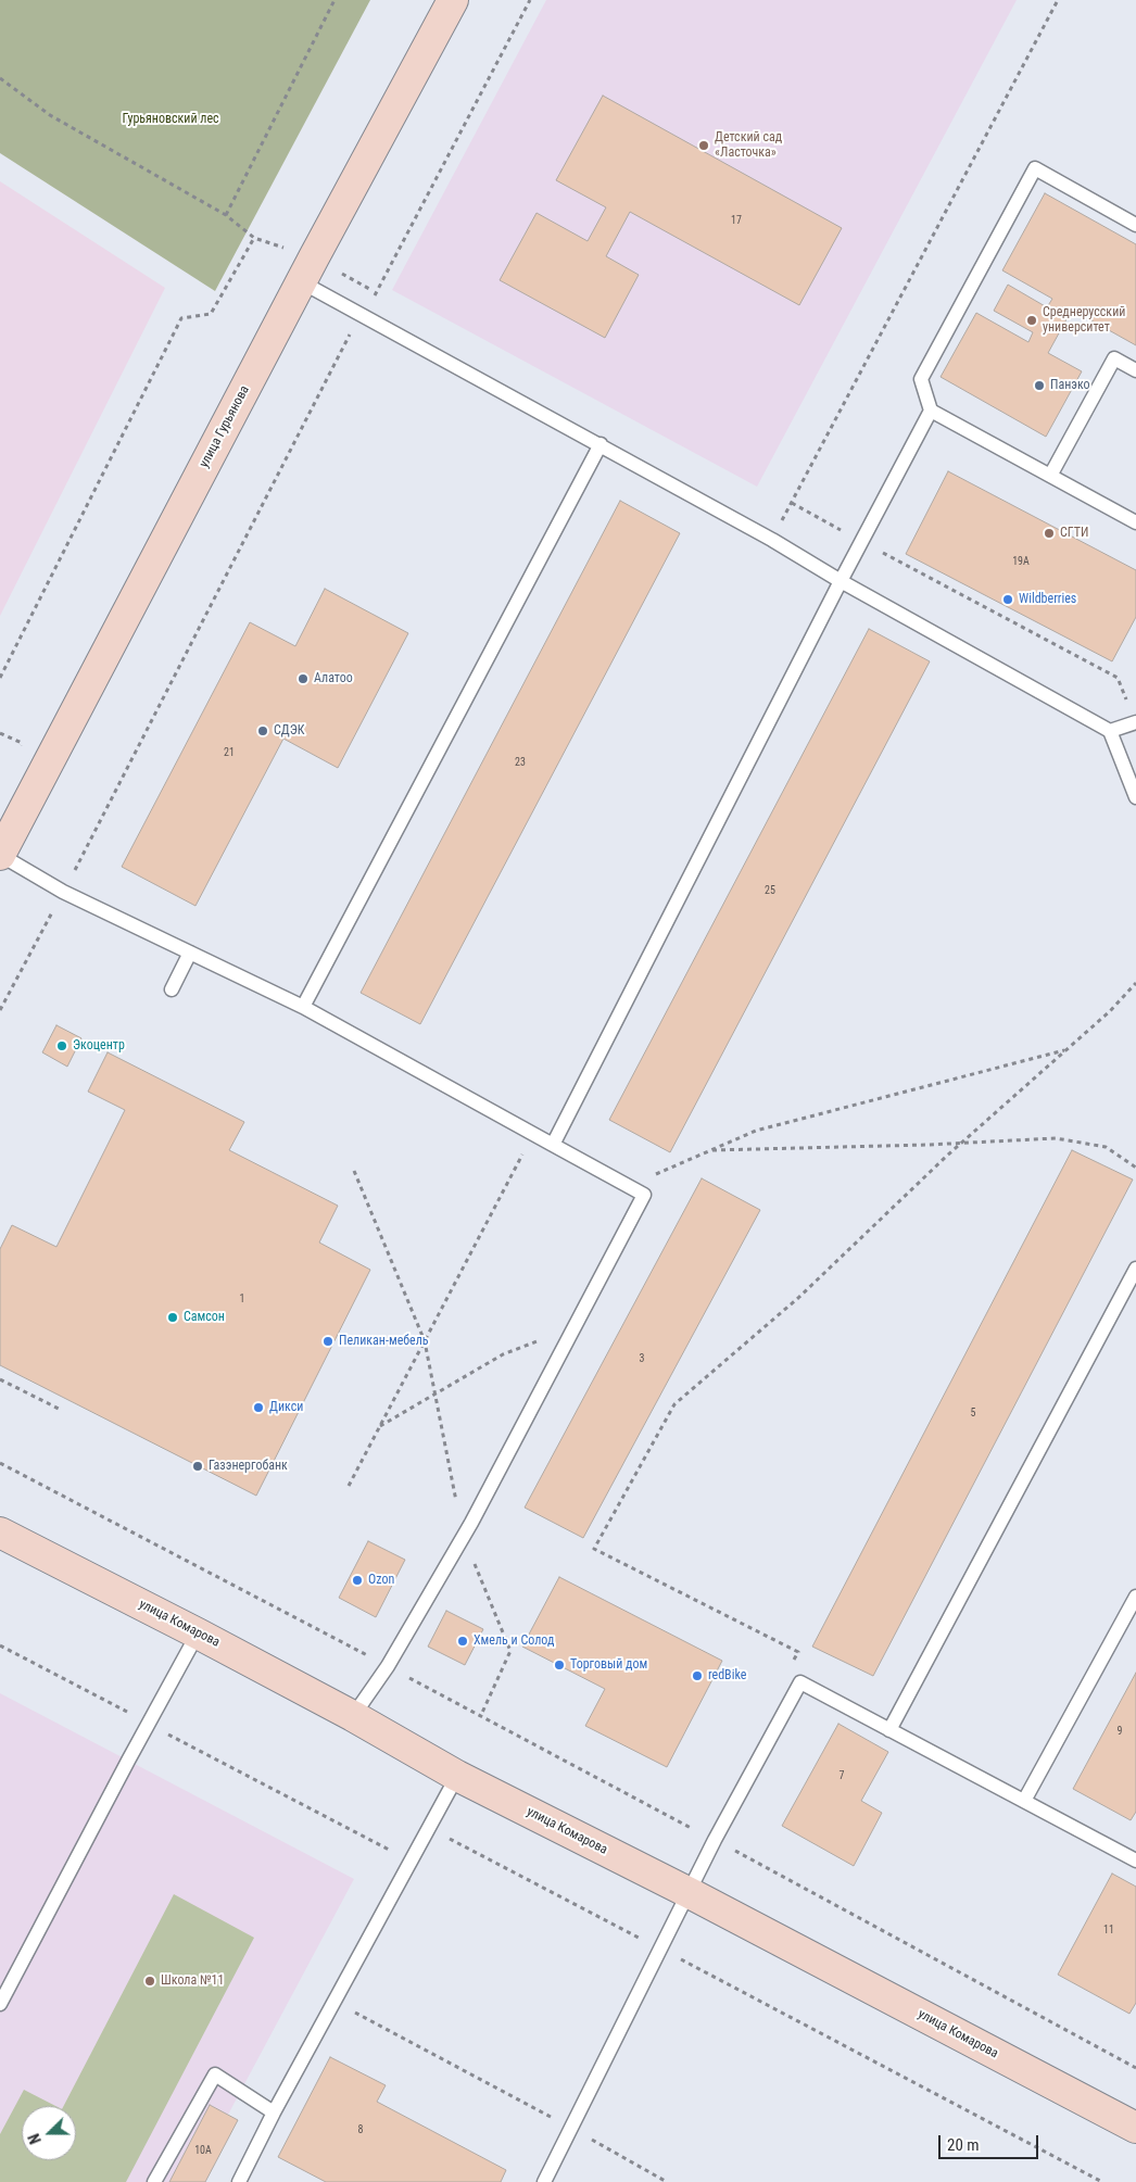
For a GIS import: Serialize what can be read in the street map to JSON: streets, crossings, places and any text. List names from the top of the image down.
{
  "streets": {
    "street": ["улица Гурьянова", "улица Комарова"]
  },
  "parks": ["Гурьяновский лес"],
  "places": [
    "Детский сад «Ласточка»",
    "Среднерусский университет",
    "Панэко",
    "СГТИ",
    "Wildberries",
    "Алатоо",
    "СДЭК",
    "Экоцентр",
    "Самсон",
    "Пеликан-мебель",
    "Дикси",
    "Газэнергобанк",
    "Ozon",
    "Хмель и Солод",
    "Торговый дом",
    "redBike",
    "Школа №11"
  ],
  "house_numbers": [
    "17",
    "19А",
    "21",
    "23",
    "25",
    "1",
    "3",
    "5",
    "9",
    "7",
    "11",
    "8",
    "10А"
  ],
  "scale_bar": "20 m",
  "north": "left"
}
